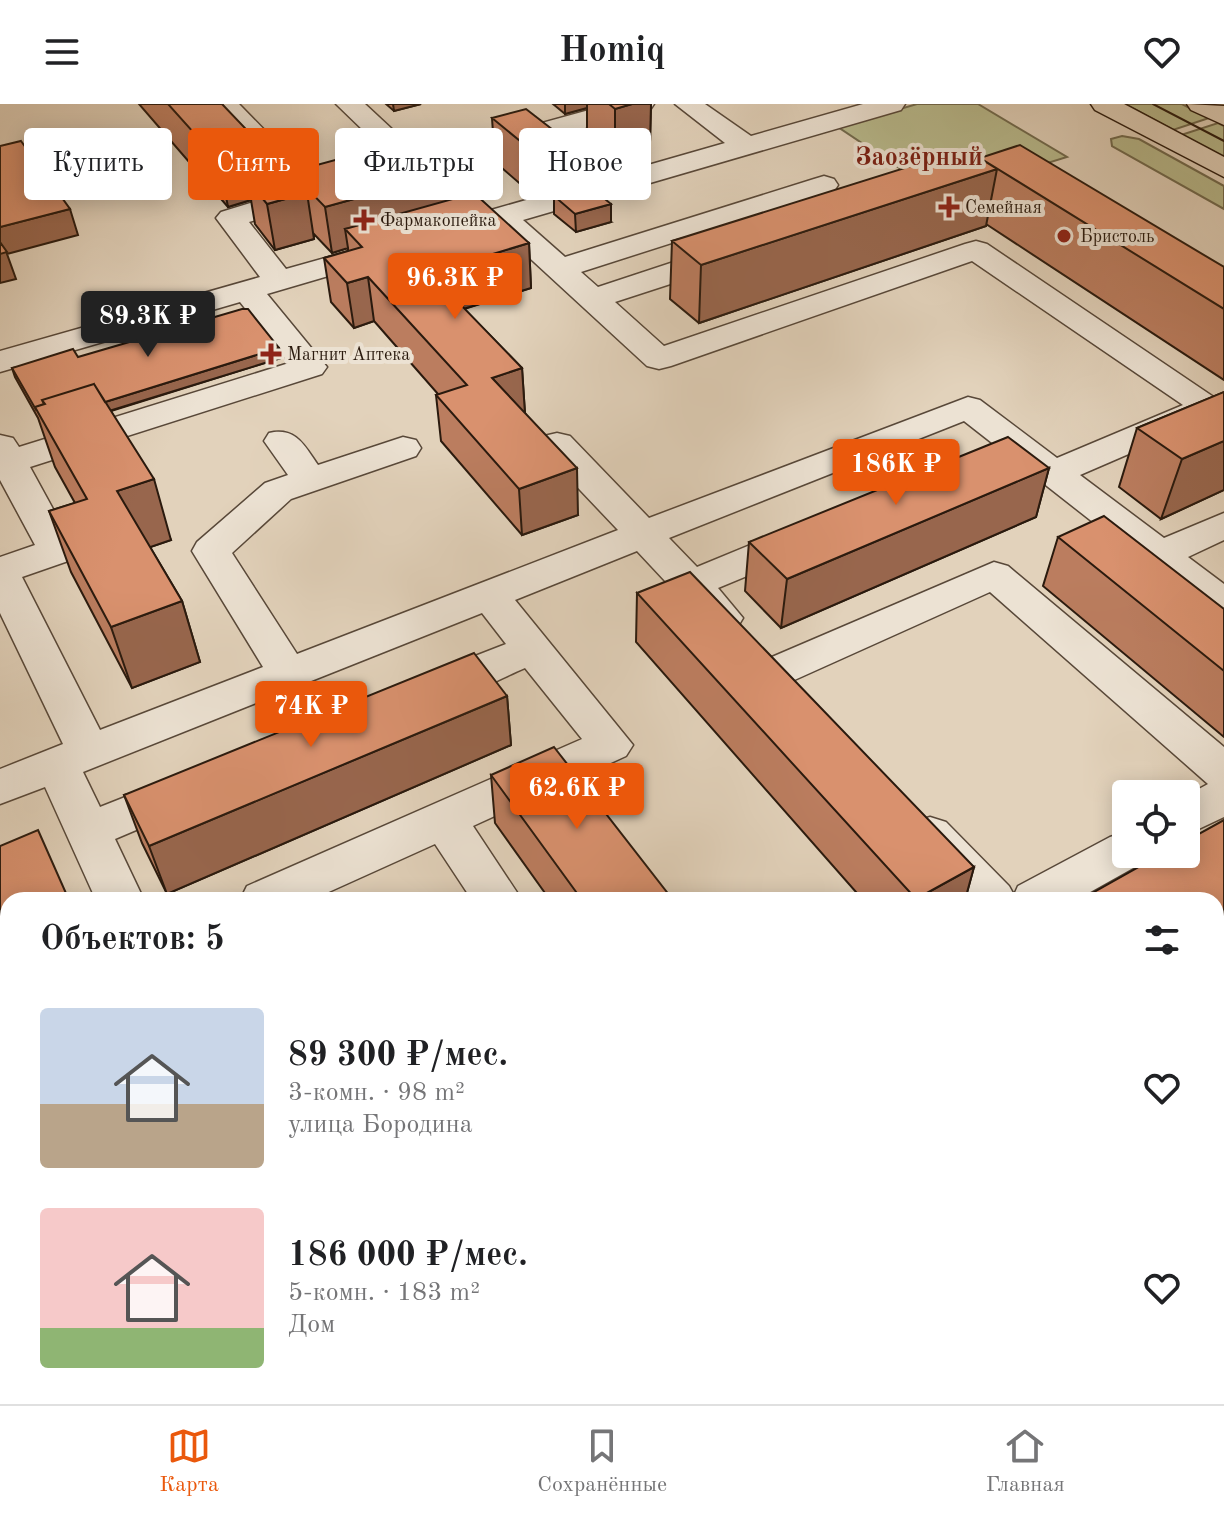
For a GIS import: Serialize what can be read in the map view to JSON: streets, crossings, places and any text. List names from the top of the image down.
{
  "districts": ["Заозёрный"],
  "places": {
    "health": ["Семейная", "Фармакопейка", "Магнит Аптека"],
    "other": ["Бристоль"]
  },
  "page": {
    "header": "Homiq",
    "chip": [
      "Купить",
      "Снять",
      "Фильтры",
      "Новое"
    ],
    "price": [
      "96.3K ₽",
      "89.3K ₽",
      "186K ₽",
      "74K ₽",
      "62.6K ₽"
    ],
    "heading": "Объектов: 5",
    "list": [
      {
        "name": "89 300 ₽/мес.",
        "note": "3-комн. · 98 m² · улица Бородина"
      },
      {
        "name": "186 000 ₽/мес.",
        "note": "5-комн. · 183 m² · Дом"
      }
    ],
    "tabs": ["Карта", "Сохранённые", "Главная"]
  }
}
